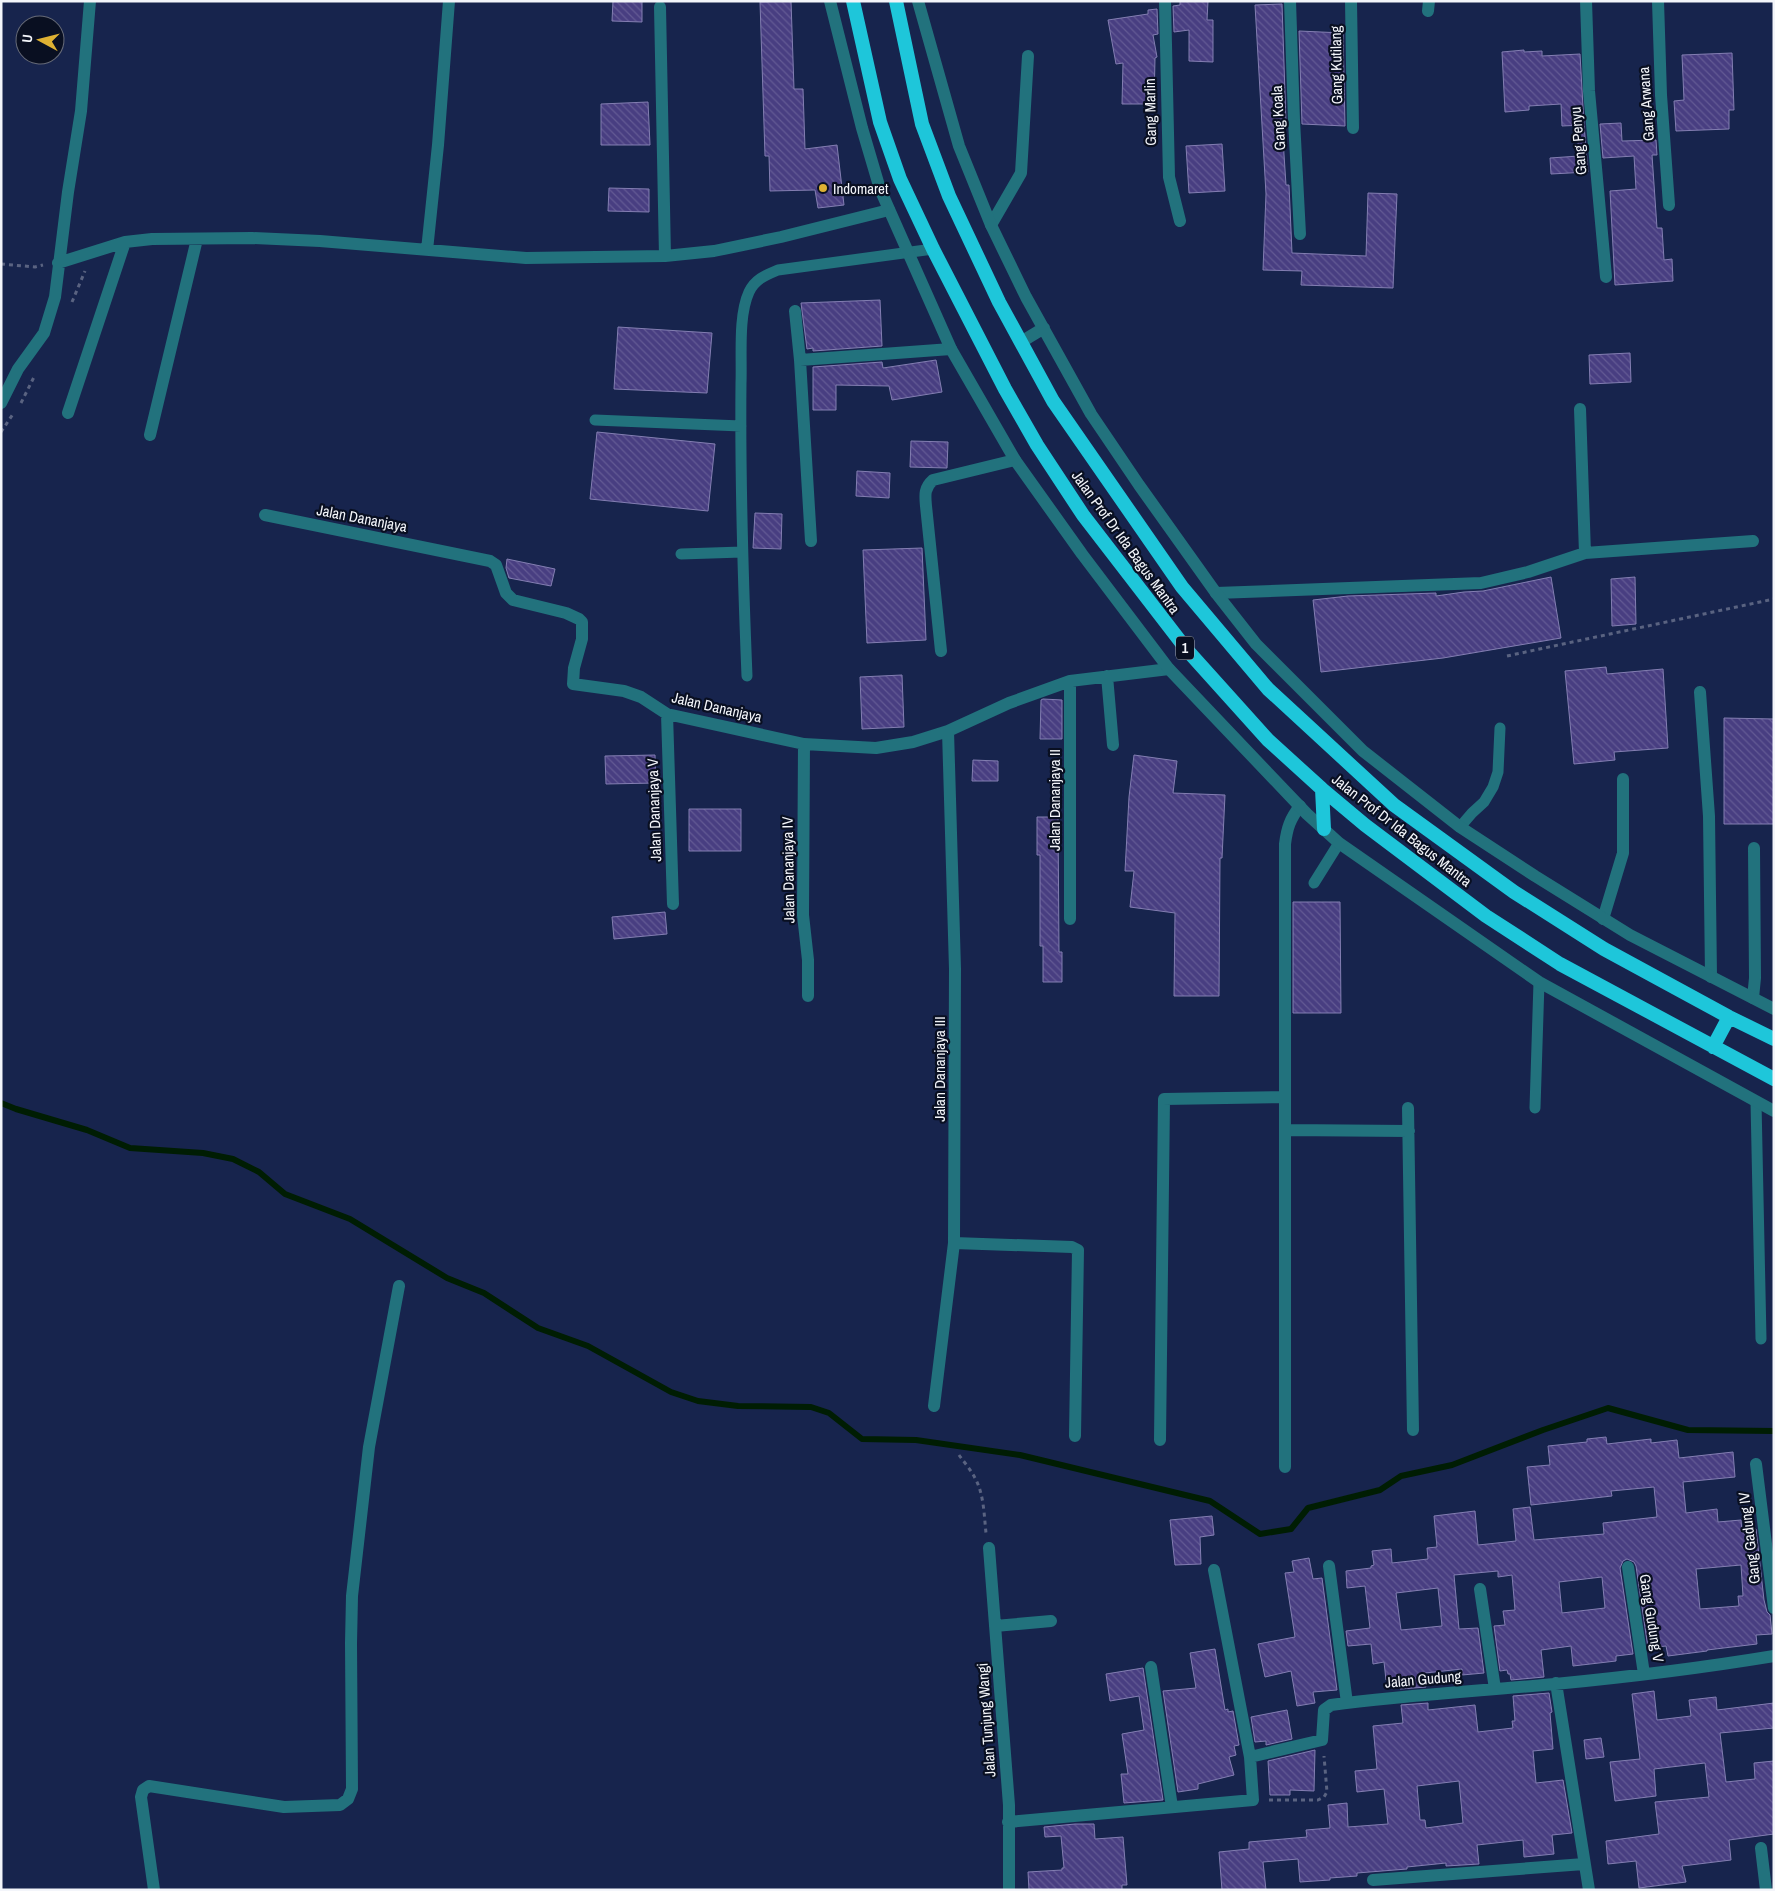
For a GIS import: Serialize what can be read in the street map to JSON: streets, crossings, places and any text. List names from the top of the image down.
{
  "streets": {
    "highway": ["Jalan Prof Dr Ida Bagus Mantra", "1"],
    "street": [
      "Gang Kutilang",
      "Gang Arwana",
      "Gang Marlin",
      "Gang Koala",
      "Gang Penyu",
      "Jalan Dananjaya",
      "Jalan Dananjaya II",
      "Jalan Dananjaya V",
      "Jalan Dananjaya IV",
      "Jalan Dananjaya III",
      "Gang Gadung IV",
      "Gang Gudung V",
      "Jalan Gudung",
      "Jalan Tunjung Wangi"
    ]
  },
  "crossings": [
    ["Jalan Dananjaya", "Jalan Dananjaya II"],
    ["Jalan Dananjaya", "Jalan Dananjaya V"],
    ["Jalan Dananjaya", "Jalan Dananjaya IV"],
    ["Jalan Dananjaya", "Jalan Dananjaya III"],
    ["Gang Gudung V", "Jalan Gudung"]
  ],
  "places": ["Indomaret"],
  "north": "left"
}
